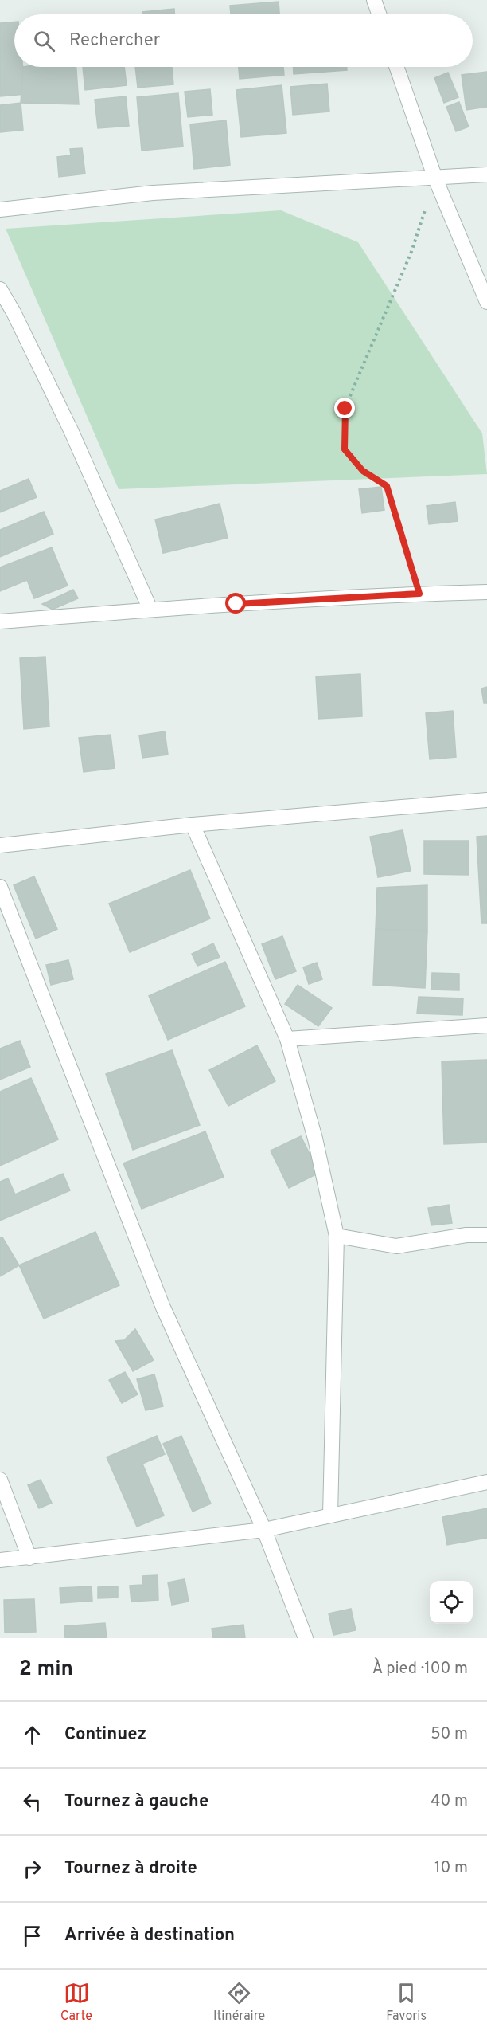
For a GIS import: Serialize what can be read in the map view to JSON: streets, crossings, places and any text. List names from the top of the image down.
{
  "page": {
    "search": "Rechercher",
    "heading": ["2 min", "À pied · 100 m"],
    "list": [
      ["Continuez", "50 m"],
      ["Tournez à gauche", "40 m"],
      ["Tournez à droite", "10 m"],
      "Arrivée à destination"
    ],
    "nav": ["Carte", "Itinéraire", "Favoris"]
  }
}
